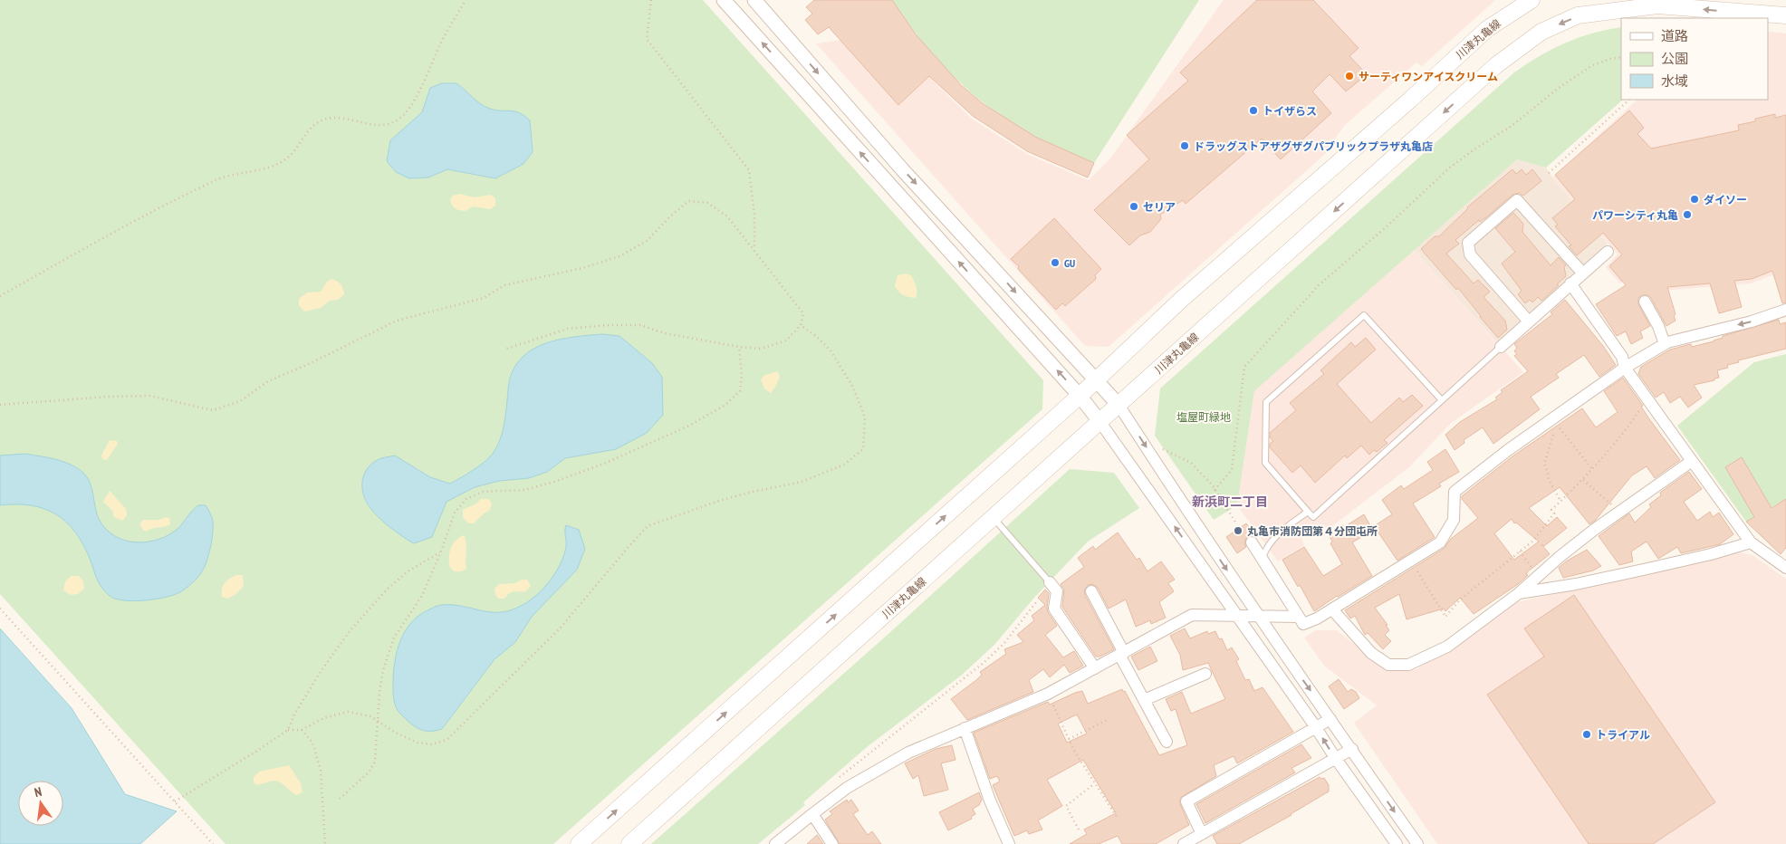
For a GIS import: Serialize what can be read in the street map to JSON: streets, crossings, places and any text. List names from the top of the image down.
{
  "streets": {
    "main road": ["川津丸亀線"]
  },
  "districts": ["新浜町二丁目"],
  "parks": ["塩屋町緑地"],
  "places": [
    "サーティワンアイスクリーム",
    "トイザらス",
    "ドラッグストアザグザグパブリックプラザ丸亀店",
    "ダイソー",
    "セリア",
    "パワーシティ丸亀",
    "GU",
    "丸亀市消防団第４分団屯所",
    "トライアル"
  ],
  "legend": ["道路", "公園", "水域"],
  "north": "top"
}
